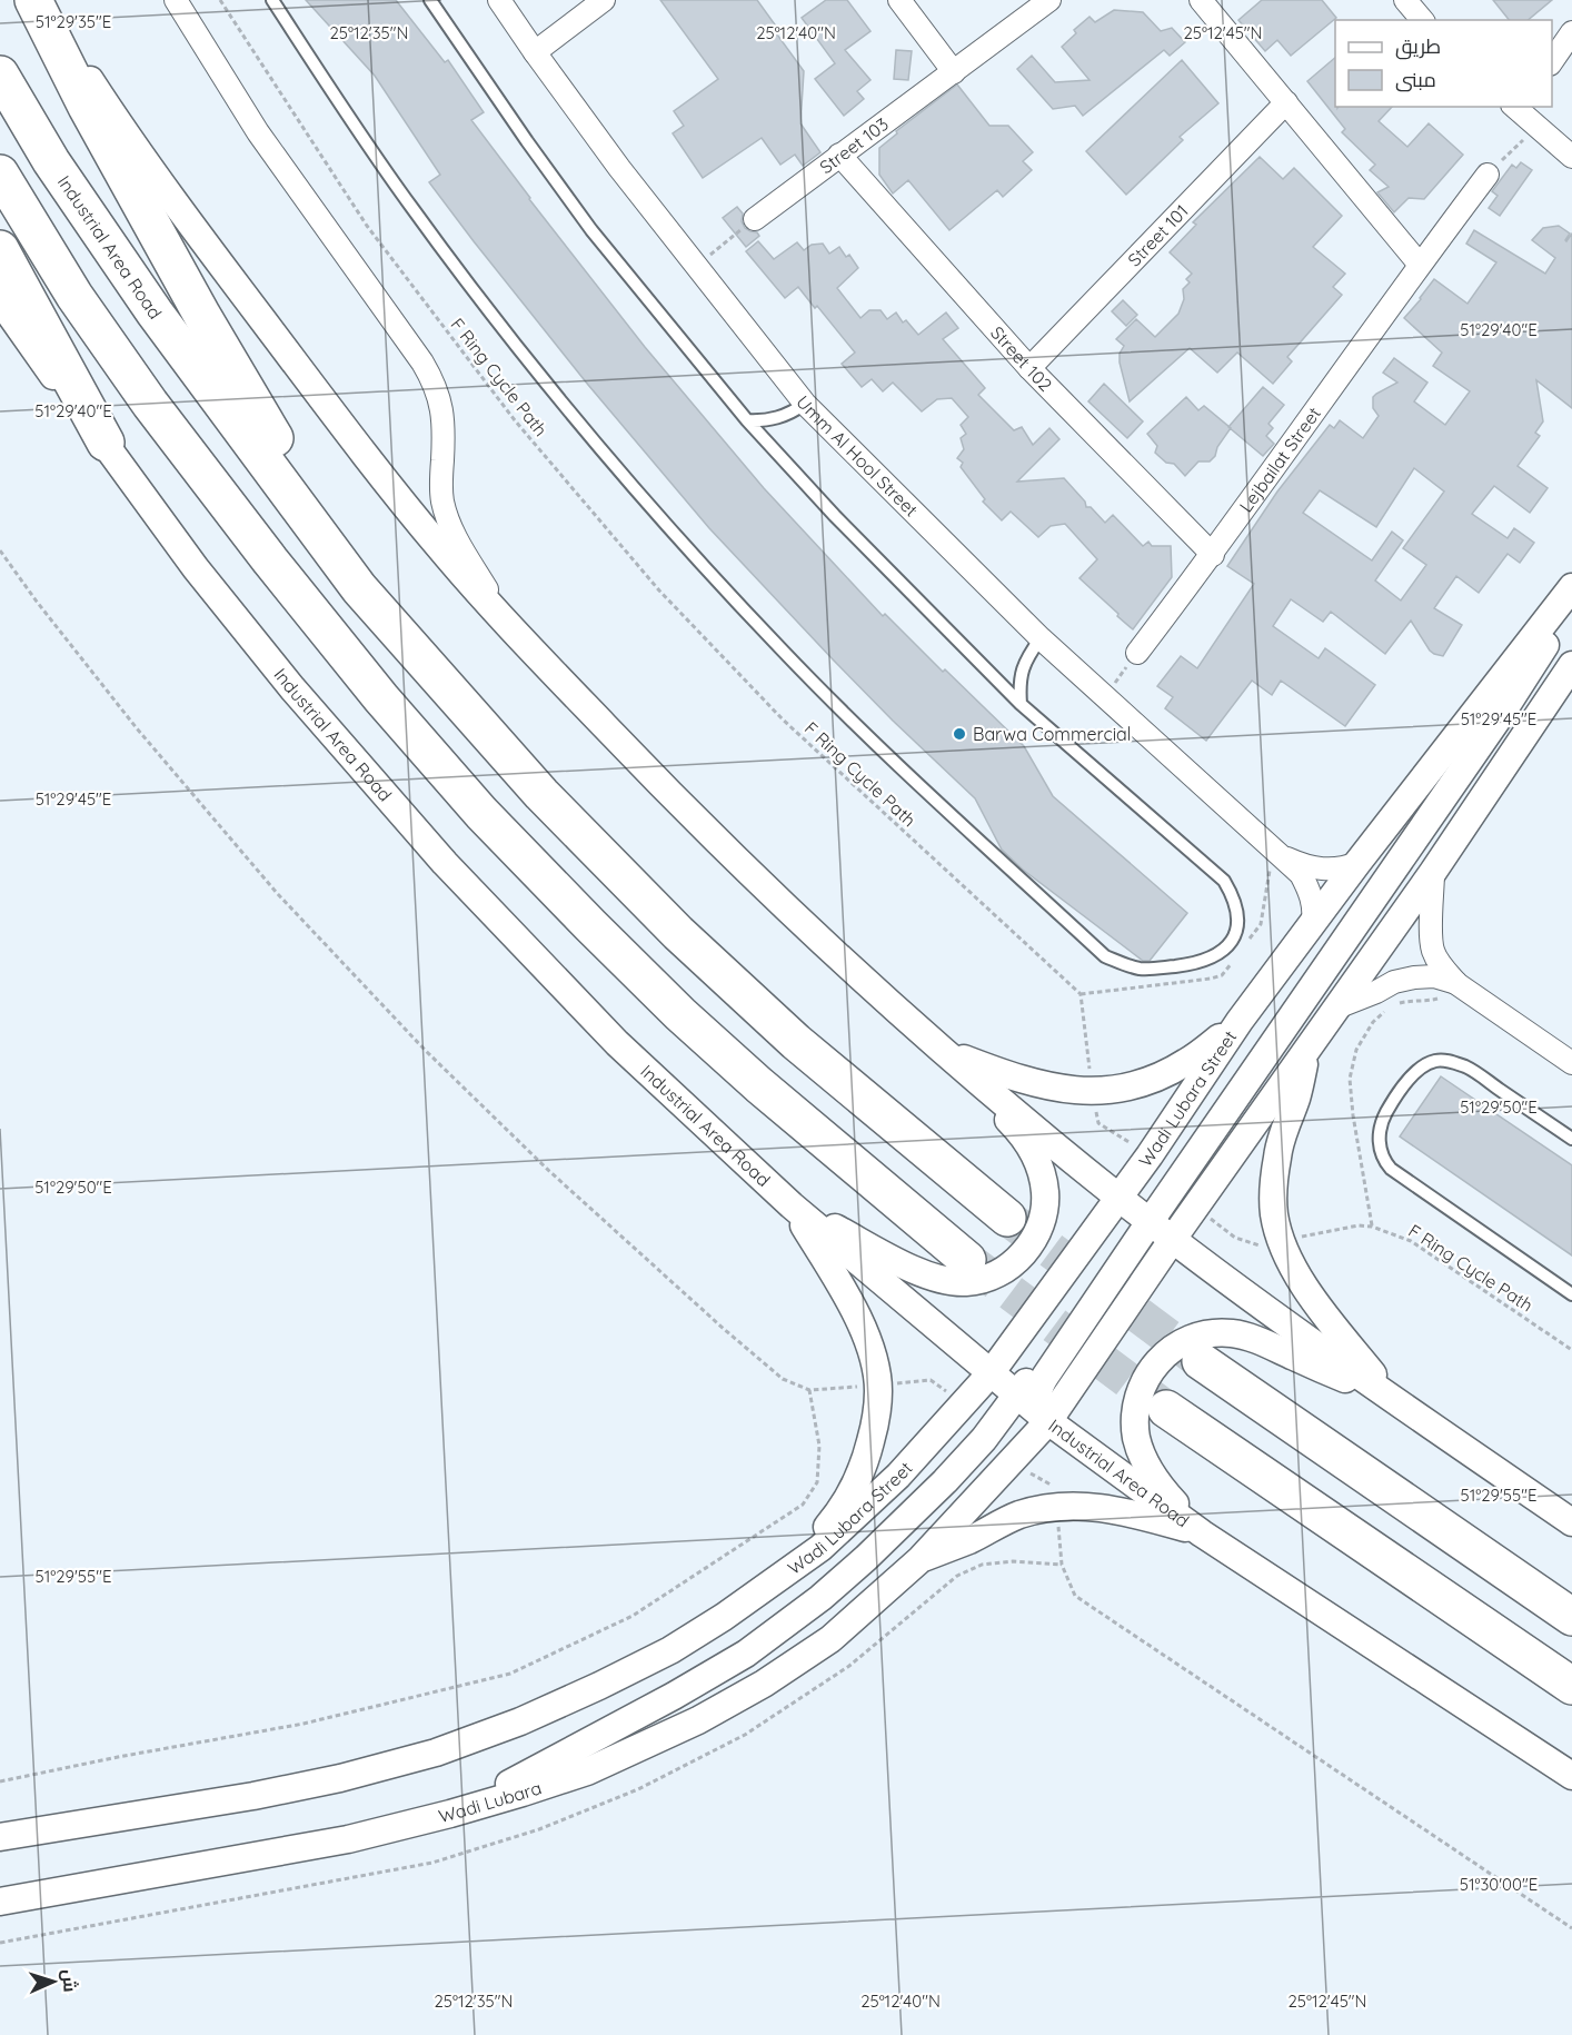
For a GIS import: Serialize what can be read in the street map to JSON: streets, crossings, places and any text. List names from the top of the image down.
{
  "streets": {
    "highway": ["Industrial Area Road"],
    "street": [
      "Street 103",
      "Street 101",
      "Street 102",
      "Umm Al Hool Street",
      "Lejbailat Street",
      "Wadi Lubara Street",
      "Wadi Lubara"
    ],
    "path": ["F Ring Cycle Path"]
  },
  "crossings": [
    ["Street 103", "Street 102"],
    ["Street 101", "Street 102"],
    ["Industrial Area Road", "Wadi Lubara Street"],
    ["Street 102", "Lejbailat Street"],
    ["F Ring Cycle Path", "Wadi Lubara Street"],
    ["Umm Al Hool Street", "Wadi Lubara Street"]
  ],
  "places": ["Barwa Commercial"],
  "legend": ["طريق", "مبنى"],
  "north": "right",
  "coordinates": [
    "51°29'35\"E",
    "25°12'35\"N",
    "25°12'40\"N",
    "25°12'45\"N",
    "51°29'40\"E",
    "51°29'45\"E",
    "51°29'50\"E",
    "51°29'55\"E",
    "51°30'00\"E"
  ]
}
